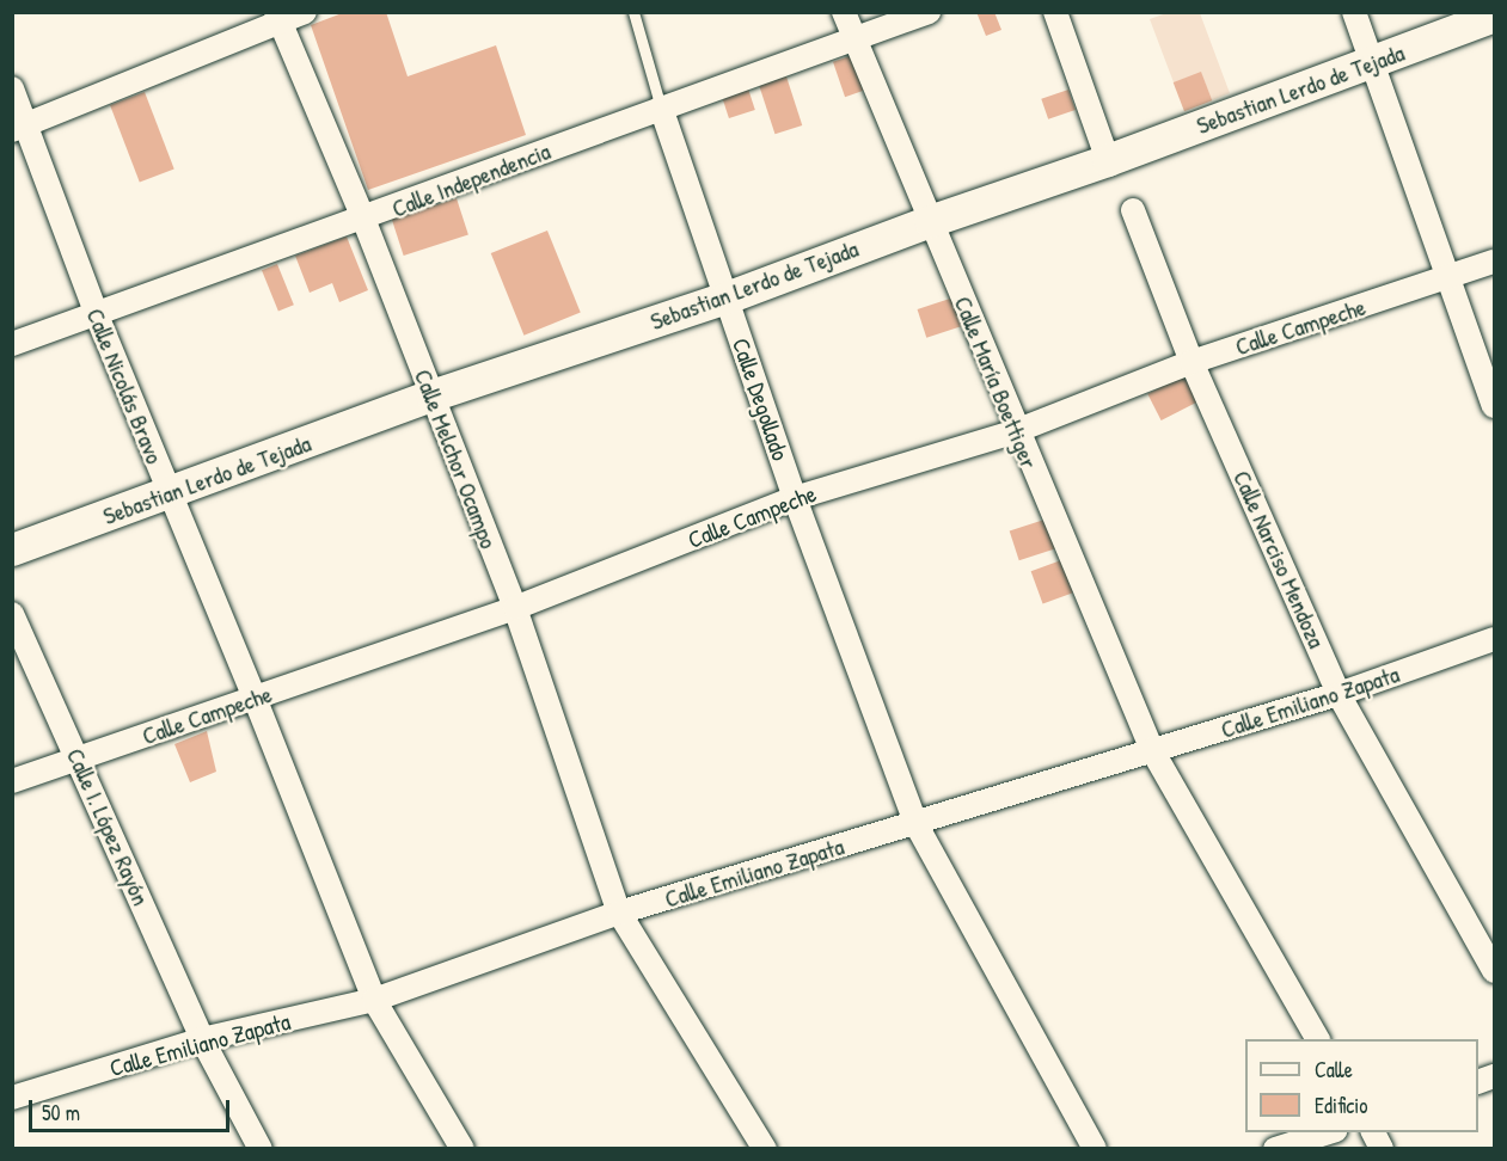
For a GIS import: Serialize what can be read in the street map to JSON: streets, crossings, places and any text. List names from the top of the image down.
{
  "streets": {
    "main road": ["Sebastian Lerdo de Tejada"],
    "street": [
      "Calle Independencia",
      "Calle Campeche",
      "Calle María Boettiger",
      "Calle Nicolás Bravo",
      "Calle Degollado",
      "Calle Melchor Ocampo",
      "Calle Narciso Mendoza",
      "Calle Emiliano Zapata",
      "Calle I. López Rayón"
    ]
  },
  "crossings": [
    ["Sebastian Lerdo de Tejada", "Calle María Boettiger"],
    ["Sebastian Lerdo de Tejada", "Calle Nicolás Bravo"],
    ["Sebastian Lerdo de Tejada", "Calle Degollado"],
    ["Sebastian Lerdo de Tejada", "Calle Melchor Ocampo"],
    ["Calle Independencia", "Calle María Boettiger"],
    ["Calle Independencia", "Calle Nicolás Bravo"],
    ["Calle Independencia", "Calle Degollado"],
    ["Calle Independencia", "Calle Melchor Ocampo"],
    ["Calle Campeche", "Calle María Boettiger"],
    ["Calle Campeche", "Calle Nicolás Bravo"],
    ["Calle Campeche", "Calle Degollado"],
    ["Calle Campeche", "Calle Melchor Ocampo"],
    ["Calle Campeche", "Calle Narciso Mendoza"],
    ["Calle Campeche", "Calle I. López Rayón"],
    ["Calle María Boettiger", "Calle Emiliano Zapata"],
    ["Calle Nicolás Bravo", "Calle Emiliano Zapata"],
    ["Calle Degollado", "Calle Emiliano Zapata"],
    ["Calle Melchor Ocampo", "Calle Emiliano Zapata"],
    ["Calle Narciso Mendoza", "Calle Emiliano Zapata"],
    ["Calle Emiliano Zapata", "Calle I. López Rayón"]
  ],
  "legend": ["Calle", "Edificio"],
  "scale_bar": "50 m"
}
